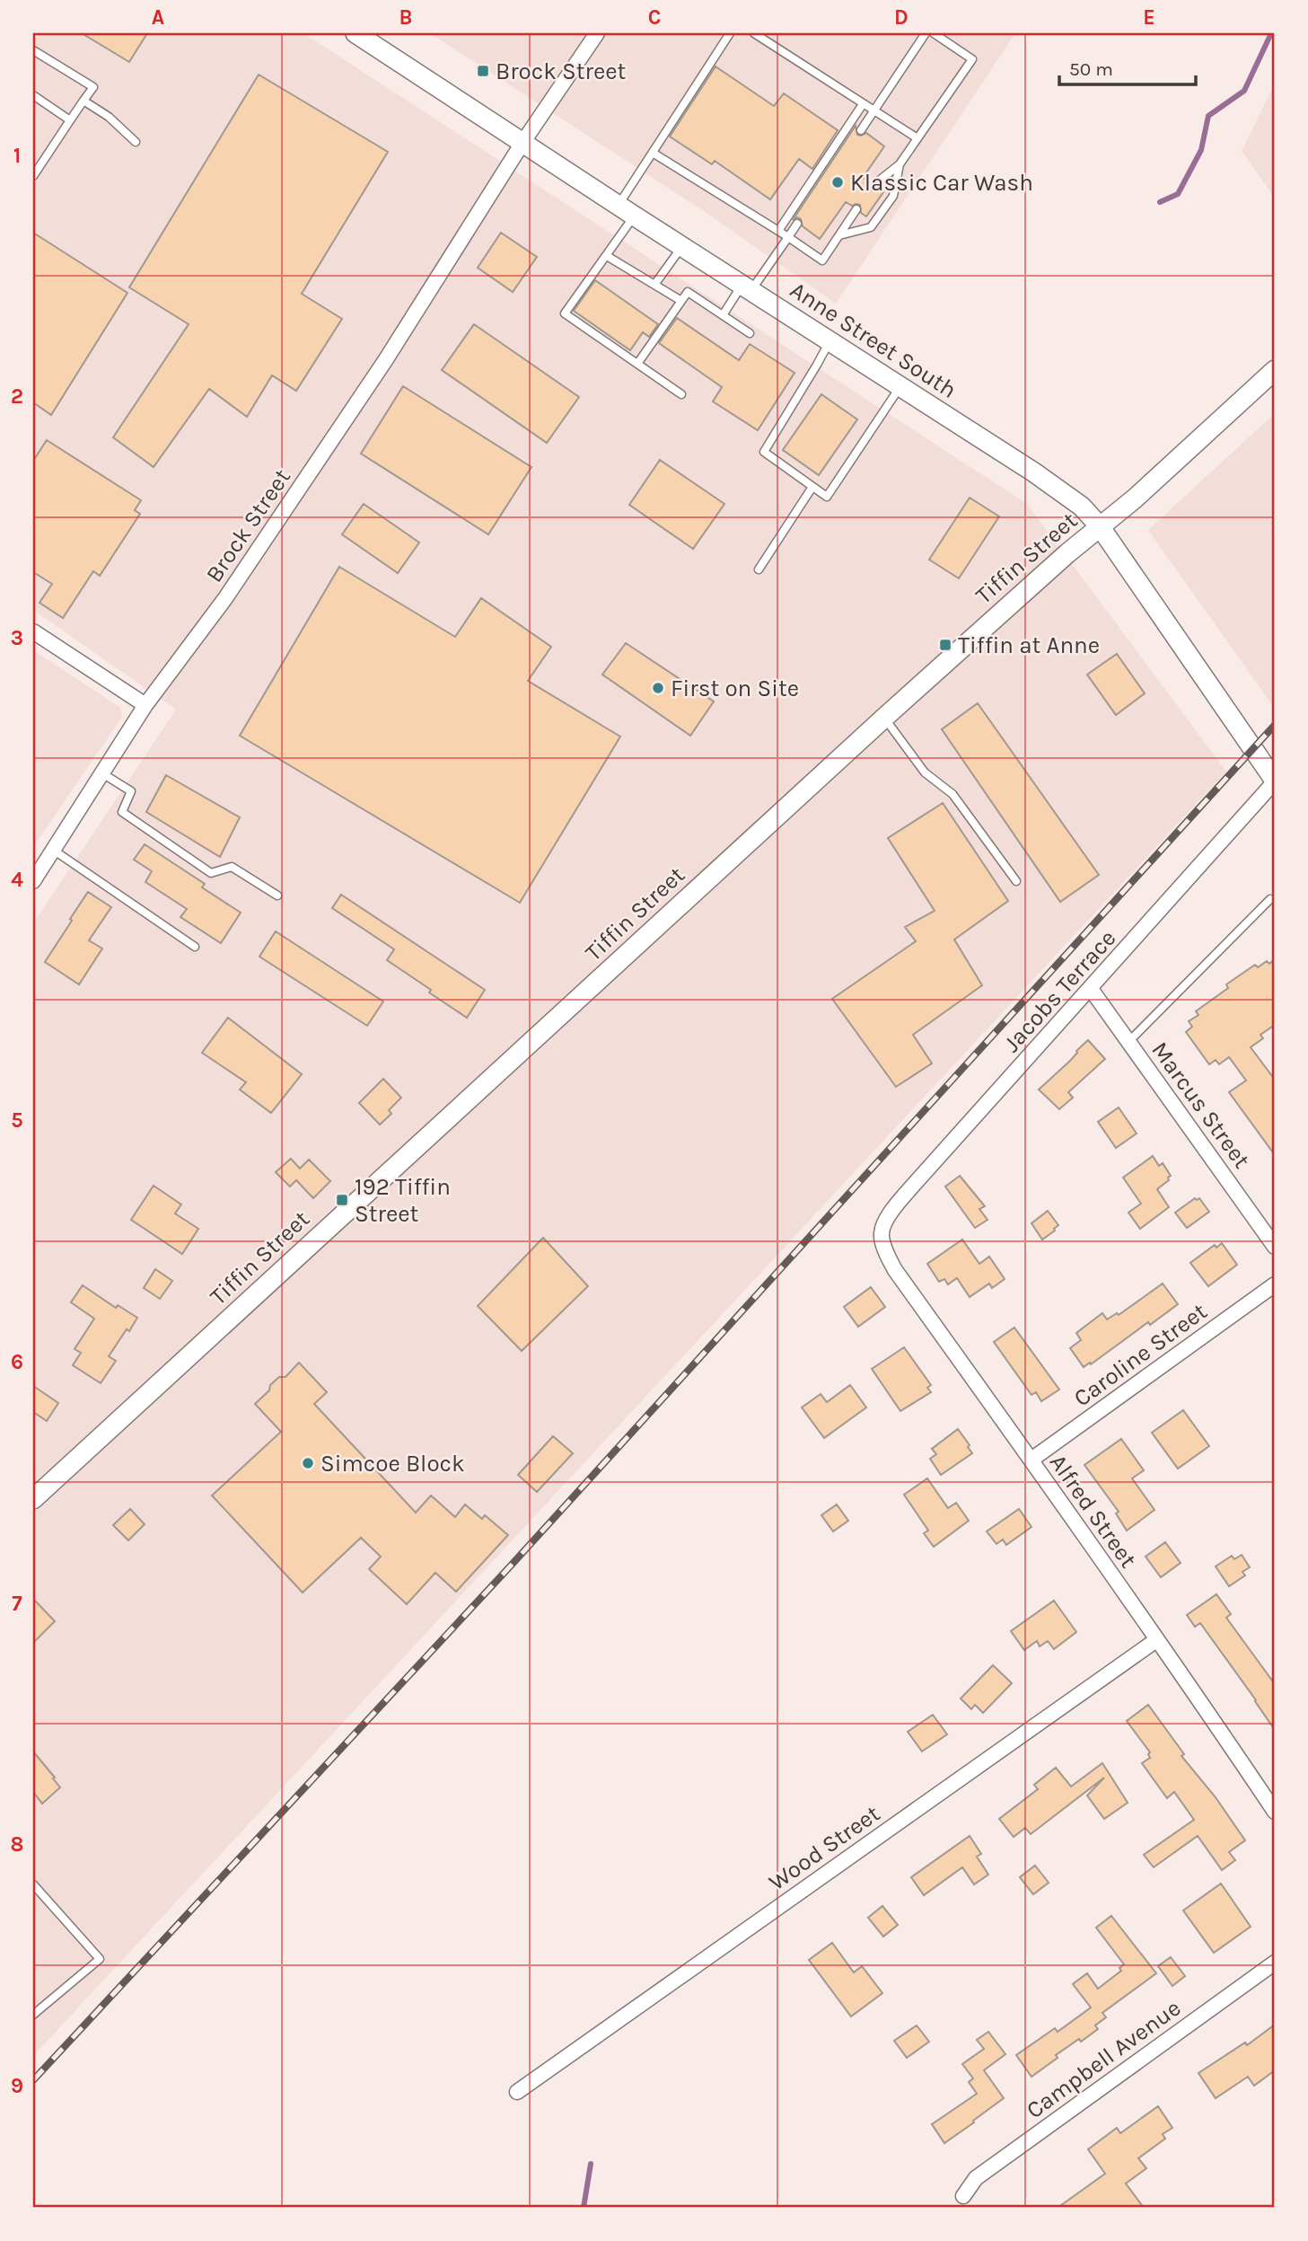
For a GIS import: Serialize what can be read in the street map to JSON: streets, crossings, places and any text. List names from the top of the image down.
{
  "streets": {
    "street": [
      "Anne Street South",
      "Brock Street",
      "Tiffin Street",
      "Jacobs Terrace",
      "Marcus Street",
      "Caroline Street",
      "Alfred Street",
      "Wood Street",
      "Campbell Avenue"
    ]
  },
  "crossings": [
    ["Anne Street South", "Brock Street"],
    ["Anne Street South", "Tiffin Street"],
    ["Anne Street South", "Jacobs Terrace"],
    ["Jacobs Terrace", "Marcus Street"],
    ["Jacobs Terrace", "Alfred Street"],
    ["Caroline Street", "Alfred Street"],
    ["Alfred Street", "Wood Street"]
  ],
  "places": {
    "transit": ["Brock Street", "Tiffin at Anne", "192 Tiffin Street"],
    "other": ["Klassic Car Wash", "First on Site", "Simcoe Block"]
  },
  "scale_bar": "50 m",
  "grid": {
    "columns": [
      "A",
      "B",
      "C",
      "D",
      "E"
    ],
    "rows": [
      "1",
      "2",
      "3",
      "4",
      "5",
      "6",
      "7",
      "8",
      "9"
    ]
  }
}
